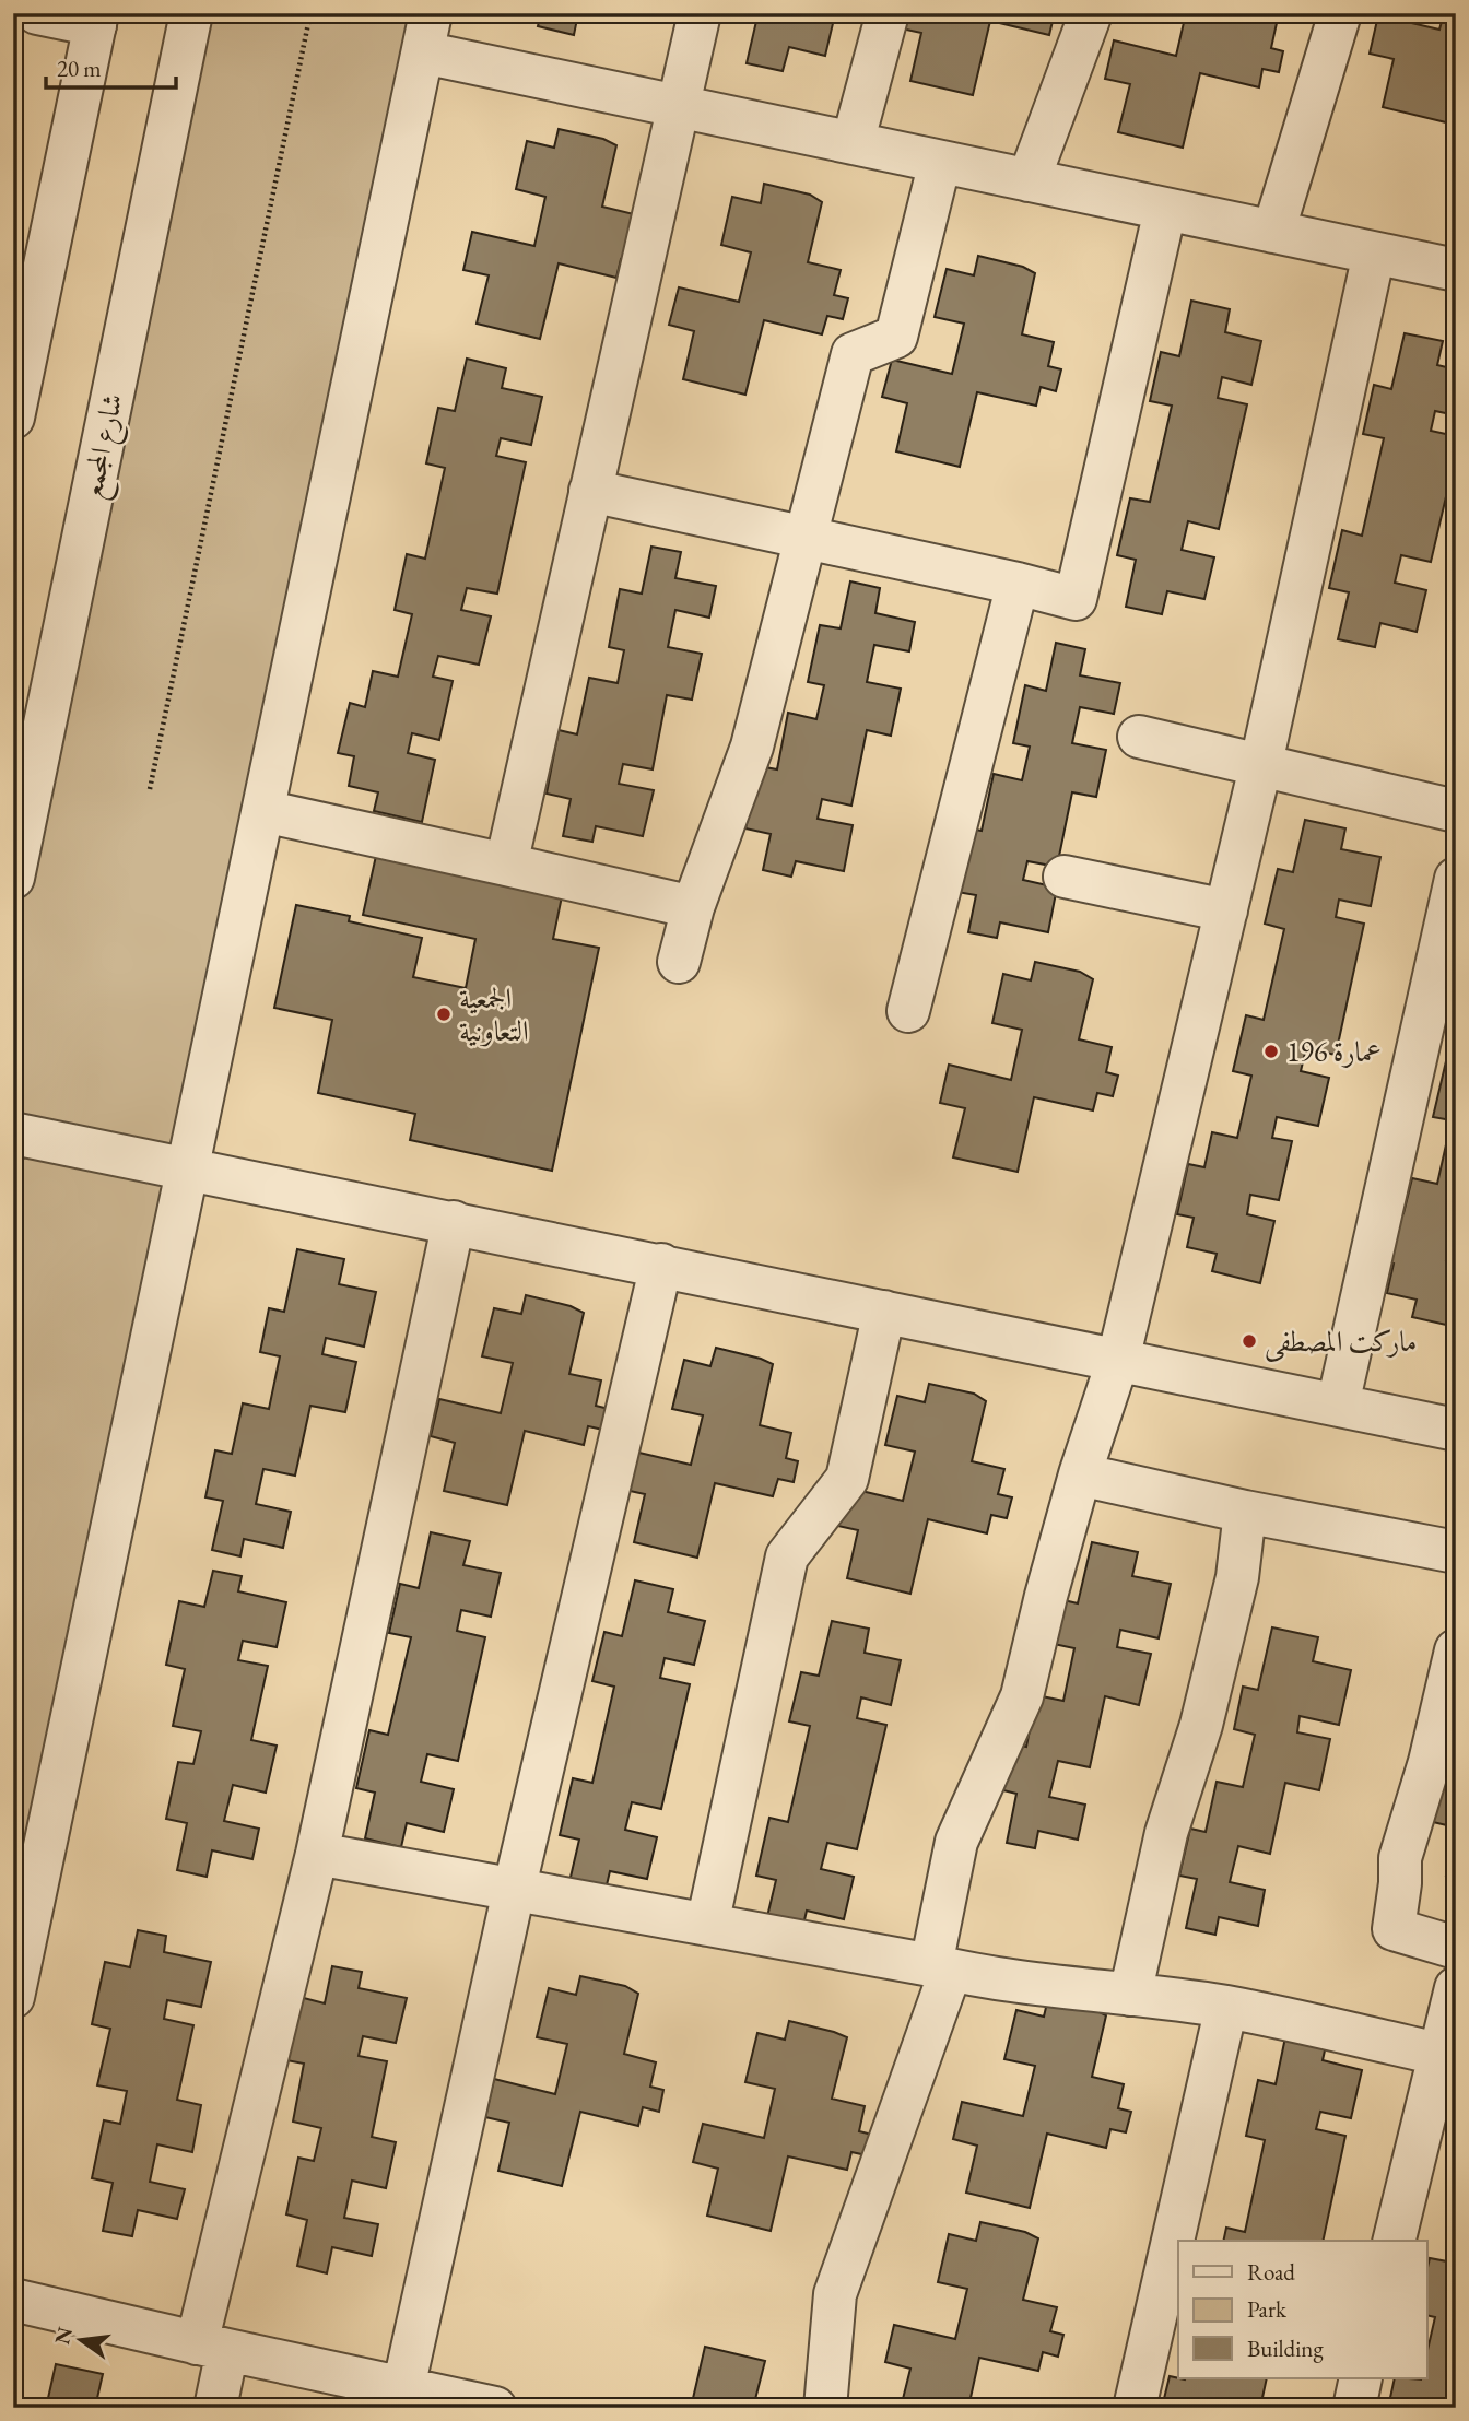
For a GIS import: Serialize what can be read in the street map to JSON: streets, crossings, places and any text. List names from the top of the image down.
{
  "streets": {
    "street": ["شارع المجمع"]
  },
  "places": ["الجمعية التعاونية", "عمارة 196", "ماركت المصطفى"],
  "legend": ["Road", "Park", "Building"],
  "scale_bar": "20 m",
  "north": "left"
}
